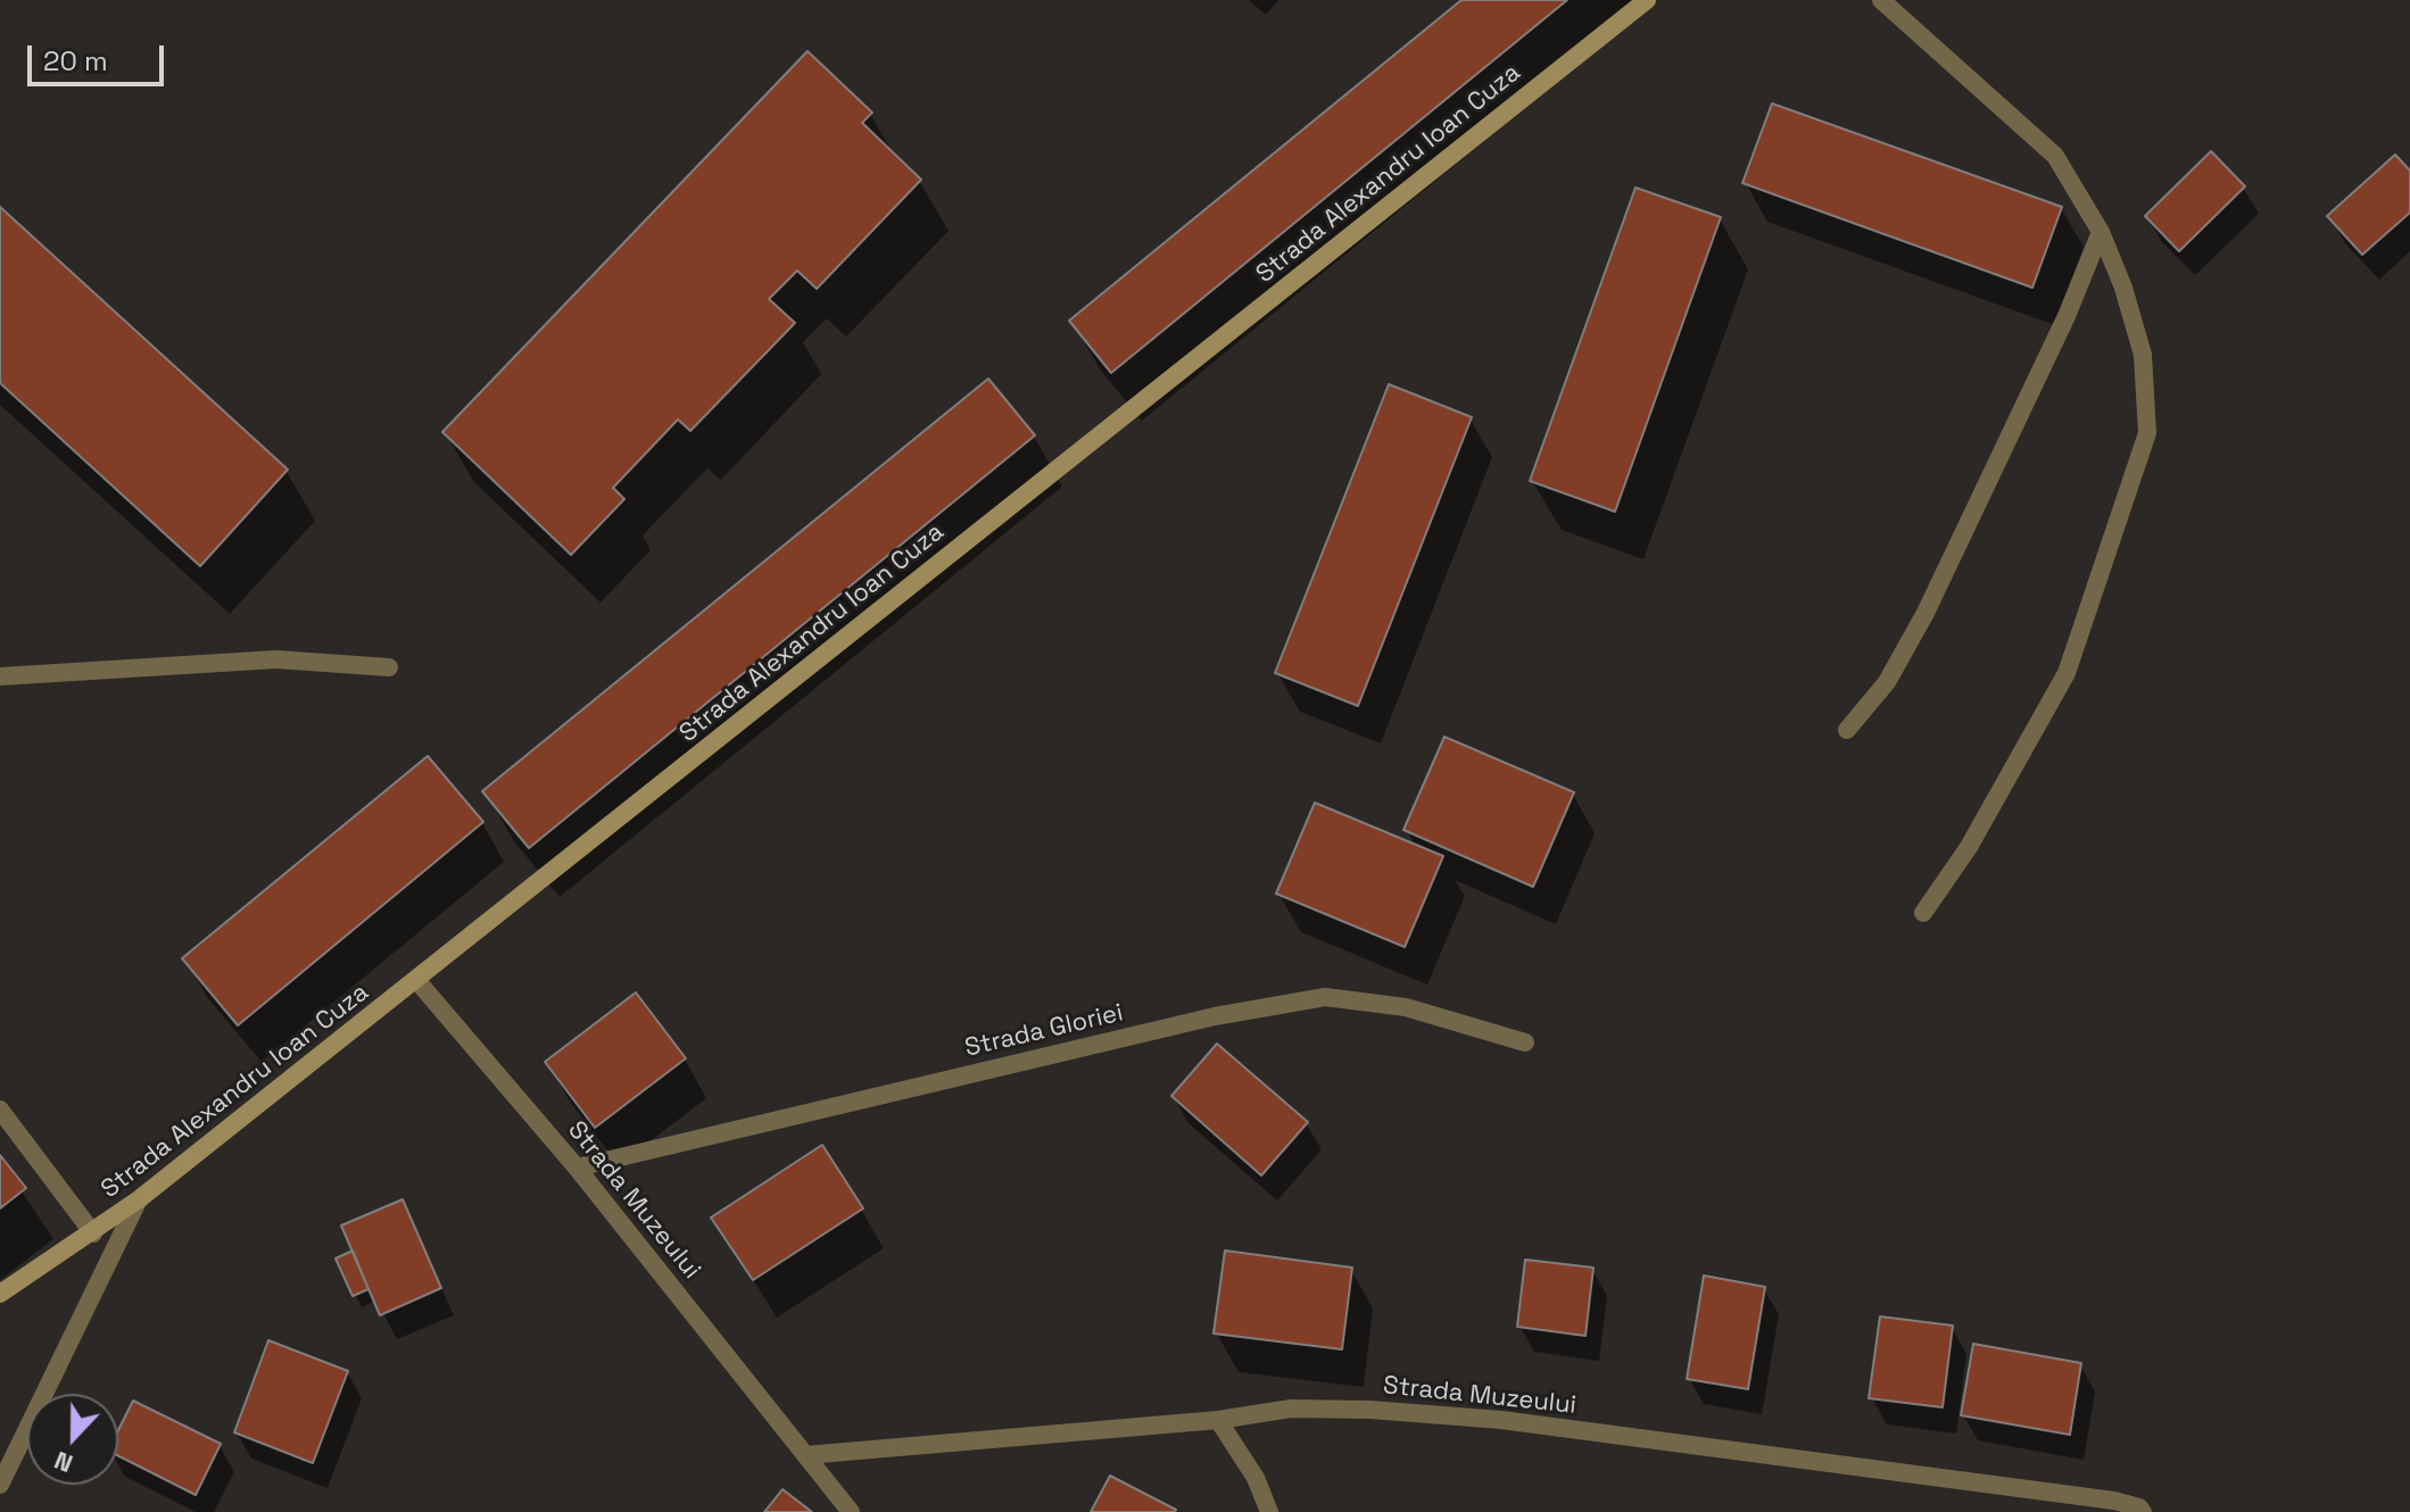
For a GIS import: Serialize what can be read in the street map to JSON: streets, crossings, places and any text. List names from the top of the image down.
{
  "streets": {
    "main road": ["Strada Alexandru Ioan Cuza"],
    "street": ["Strada Gloriei", "Strada Muzeului"]
  },
  "crossings": [
    ["Strada Alexandru Ioan Cuza", "Strada Muzeului"],
    ["Strada Gloriei", "Strada Muzeului"]
  ],
  "scale_bar": "20 m",
  "north": "bottom"
}
